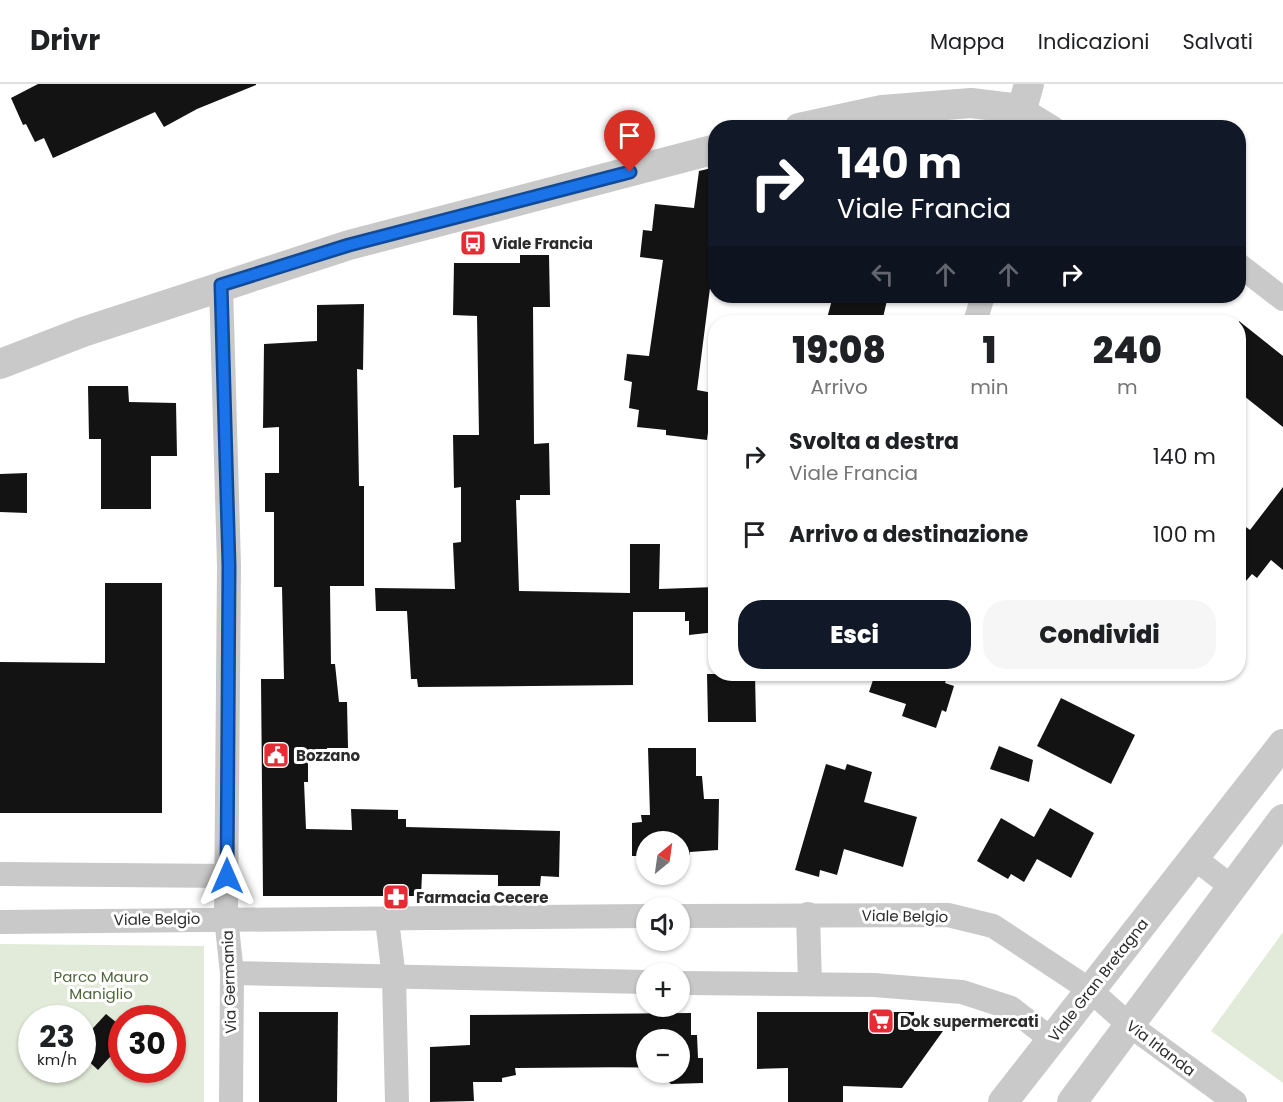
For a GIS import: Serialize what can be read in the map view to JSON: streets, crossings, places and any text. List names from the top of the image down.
{
  "streets": {
    "street": [
      "Viale Belgio",
      "Viale Gran Bretagna",
      "Via Germania",
      "Via Irlanda"
    ]
  },
  "crossings": [
    ["Viale Belgio", "Viale Gran Bretagna"],
    ["Viale Belgio", "Via Germania"],
    ["Viale Belgio", "Via Irlanda"],
    ["Viale Gran Bretagna", "Via Irlanda"]
  ],
  "parks": ["Parco Mauro Maniglio"],
  "places": {
    "bus stop": ["Viale Francia"],
    "public building": ["Bozzano"],
    "pharmacy": ["Farmacia Cecere"],
    "supermarket": ["Dok supermercati"]
  },
  "north": "top right",
  "page": {
    "header": "Drivr",
    "nav": ["Mappa", "Indicazioni", "Salvati"],
    "turn": ["140 m", "Viale Francia"],
    "eta": [
      "19:08",
      "Arrivo",
      "1",
      "min",
      "240",
      "m"
    ],
    "list": [
      {
        "name": "Svolta a destra",
        "note": "Viale Francia",
        "value": "140 m"
      },
      {
        "name": "Arrivo a destinazione",
        "value": "100 m"
      }
    ],
    "buttons": ["Esci", "Condividi"],
    "map_buttons": ["+", "−"],
    "speed": "23 km/h",
    "limit": "30"
  }
}
